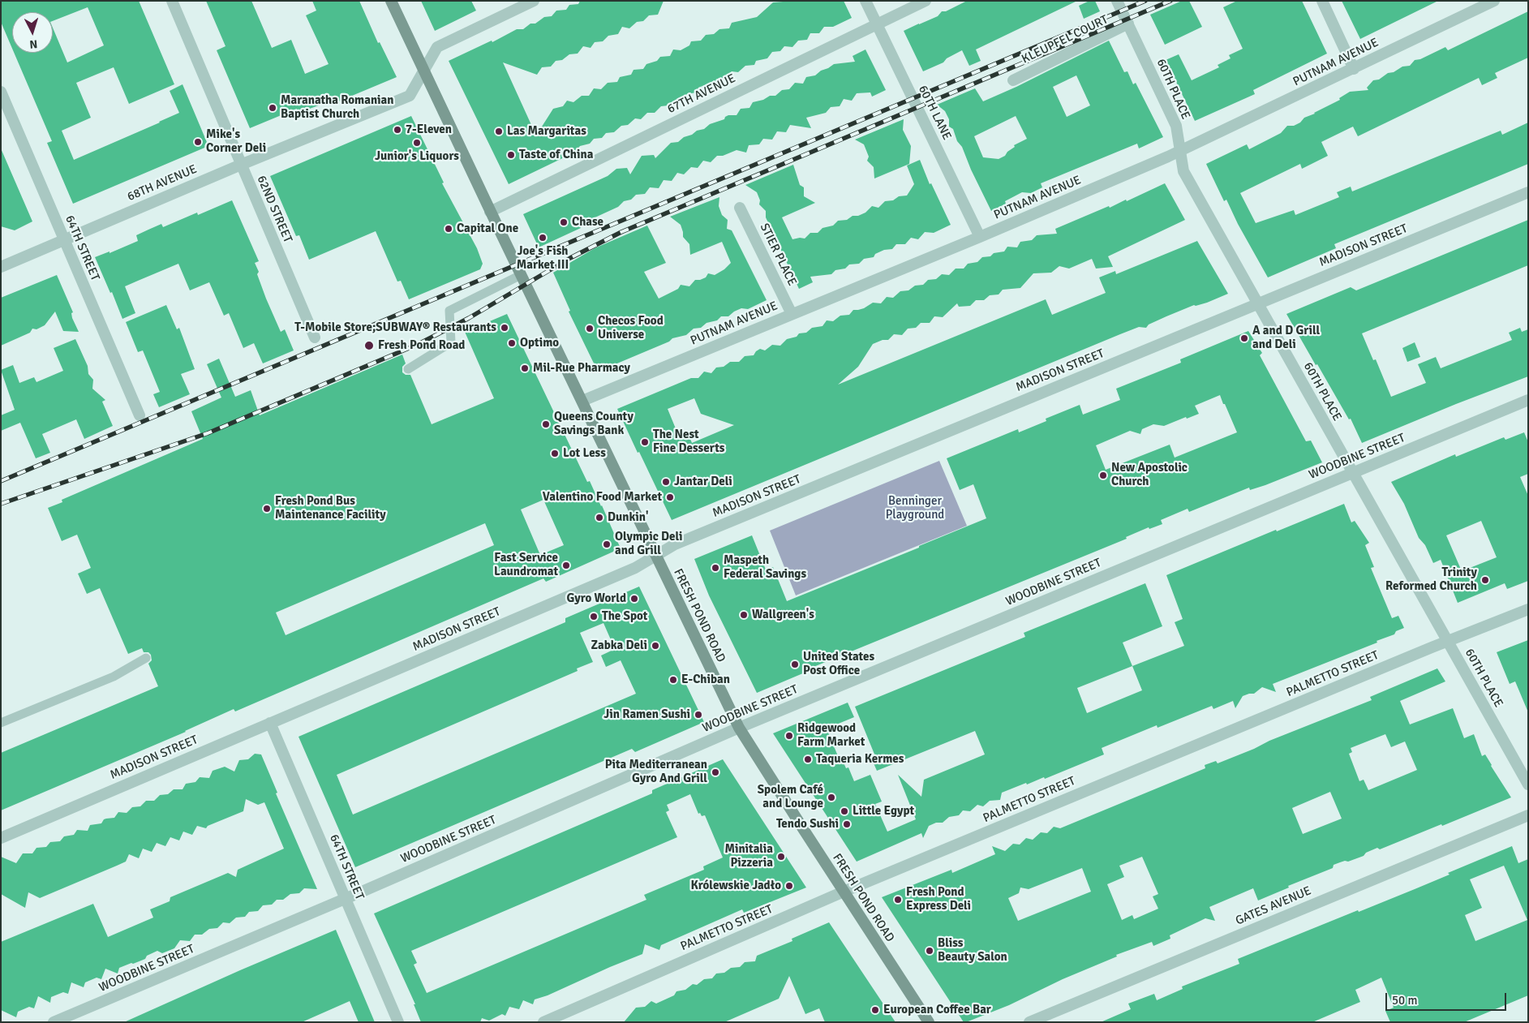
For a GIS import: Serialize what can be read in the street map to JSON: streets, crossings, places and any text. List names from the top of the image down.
{
  "streets": {
    "main road": ["FRESH POND ROAD"],
    "street": [
      "KLEUPFEL COURT",
      "PUTNAM AVENUE",
      "60TH PLACE",
      "67TH AVENUE",
      "60TH LANE",
      "68TH AVENUE",
      "62ND STREET",
      "MADISON STREET",
      "64TH STREET",
      "STIER PLACE",
      "WOODBINE STREET",
      "PALMETTO STREET",
      "GATES AVENUE"
    ]
  },
  "crossings": [
    ["KLEUPFEL COURT", "60TH PLACE"],
    ["PUTNAM AVENUE", "60TH PLACE"],
    ["PUTNAM AVENUE", "60TH LANE"],
    ["PUTNAM AVENUE", "STIER PLACE"],
    ["PUTNAM AVENUE", "FRESH POND ROAD"],
    ["60TH PLACE", "MADISON STREET"],
    ["60TH PLACE", "WOODBINE STREET"],
    ["60TH PLACE", "PALMETTO STREET"],
    ["67TH AVENUE", "60TH LANE"],
    ["67TH AVENUE", "FRESH POND ROAD"],
    ["68TH AVENUE", "62ND STREET"],
    ["68TH AVENUE", "64TH STREET"],
    ["68TH AVENUE", "FRESH POND ROAD"],
    ["MADISON STREET", "64TH STREET"],
    ["MADISON STREET", "FRESH POND ROAD"],
    ["64TH STREET", "WOODBINE STREET"],
    ["WOODBINE STREET", "FRESH POND ROAD"],
    ["FRESH POND ROAD", "PALMETTO STREET"]
  ],
  "parks": ["Benninger Playground"],
  "places": [
    "Maranatha Romanian Baptist Church",
    "7-Eleven",
    "Las Margaritas",
    "Mike's Corner Deli",
    "Junior's Liquors",
    "Taste of China",
    "Chase",
    "Capital One",
    "Joe's Fish Market III",
    "T-Mobile Store;SUBWAY® Restaurants",
    "Checos Food Universe",
    "A and D Grill and Deli",
    "Optimo",
    "Fresh Pond Road",
    "Mil-Rue Pharmacy",
    "Queens County Savings Bank",
    "The Nest Fine Desserts",
    "Lot Less",
    "New Apostolic Church",
    "Jantar Deli",
    "Valentino Food Market",
    "Fresh Pond Bus Maintenance Facility",
    "Dunkin'",
    "Olympic Deli and Grill",
    "Fast Service Laundromat",
    "Maspeth Federal Savings",
    "Trinity Reformed Church",
    "Gyro World",
    "Wallgreen's",
    "The Spot",
    "Zabka Deli",
    "United States Post Office",
    "E-Chiban",
    "Jin Ramen Sushi",
    "Ridgewood Farm Market",
    "Taqueria Kermes",
    "Pita Mediterranean Gyro And Grill",
    "Spolem Café and Lounge",
    "Little Egypt",
    "Tendo Sushi",
    "Minitalia Pizzeria",
    "Królewskie Jadło",
    "Fresh Pond Express Deli",
    "Bliss Beauty Salon",
    "European Coffee Bar"
  ],
  "scale_bar": "50 m",
  "north": "bottom"
}
